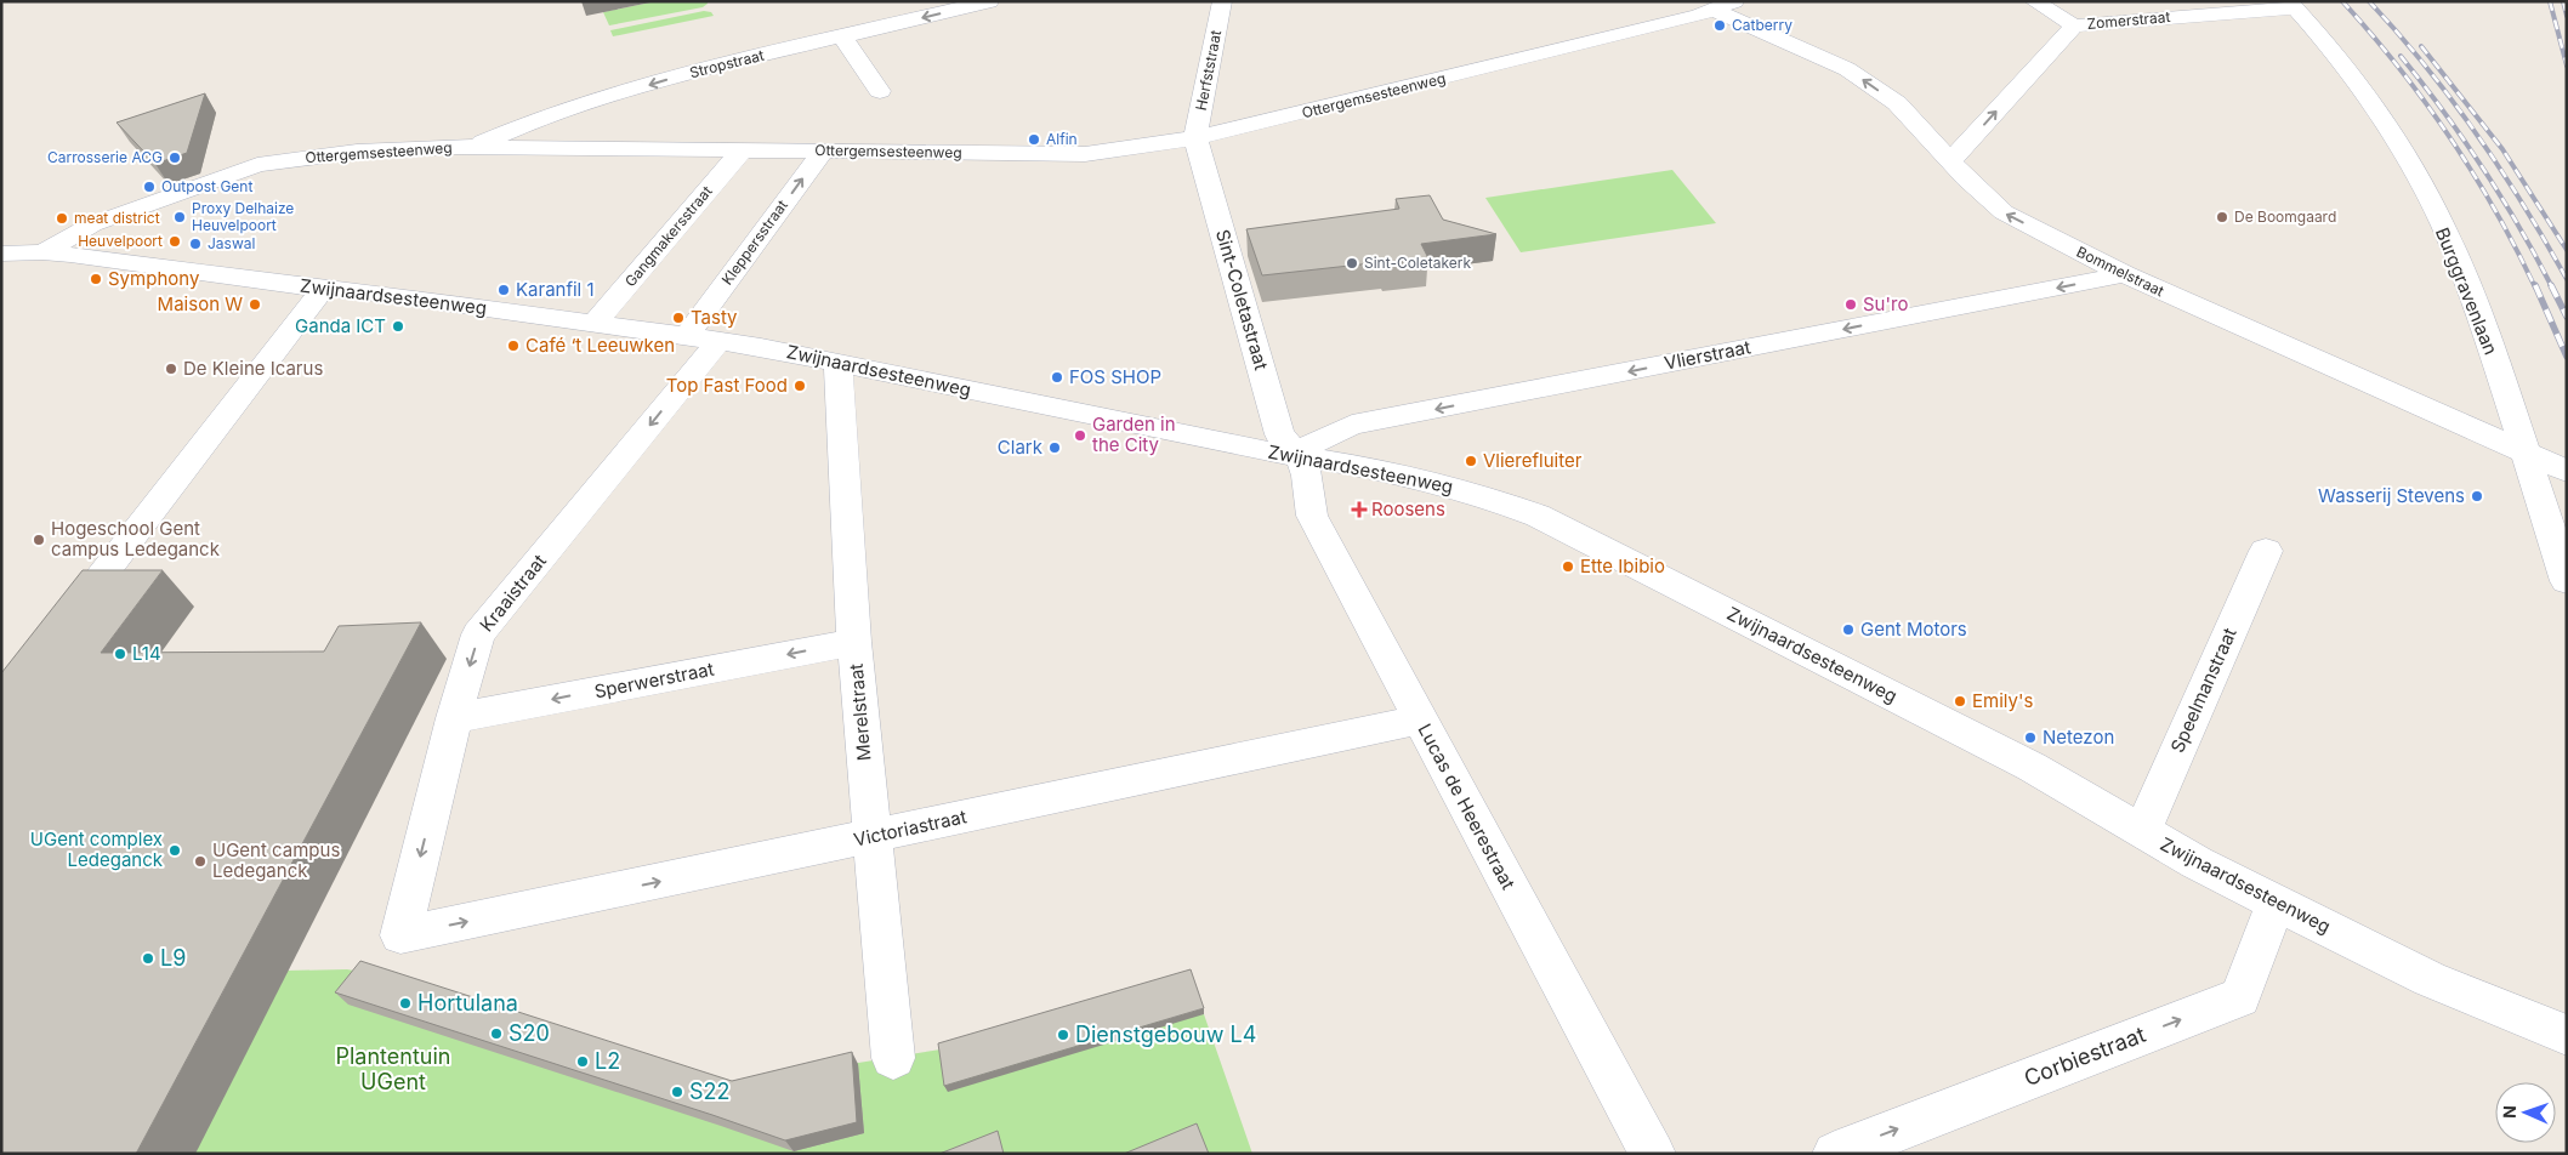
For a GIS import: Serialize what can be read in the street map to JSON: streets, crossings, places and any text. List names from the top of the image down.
{
  "streets": {
    "street": [
      "Zomerstraat",
      "Stropstraat",
      "Herfststraat",
      "Ottergemsesteenweg",
      "Gangmakersstraat",
      "Kleppersstraat",
      "Bommelstraat",
      "Burggravenlaan",
      "Zwijnaardsesteenweg",
      "Sint-Coletastraat",
      "Vlierstraat",
      "Kraaistraat",
      "Sperwerstraat",
      "Speelmanstraat",
      "Merelstraat",
      "Lucas de Heerestraat",
      "Victoriastraat",
      "Corbiestraat"
    ]
  },
  "crossings": [
    ["Zomerstraat", "Bommelstraat"],
    ["Zomerstraat", "Burggravenlaan"],
    ["Stropstraat", "Ottergemsesteenweg"],
    ["Herfststraat", "Ottergemsesteenweg"],
    ["Herfststraat", "Sint-Coletastraat"],
    ["Ottergemsesteenweg", "Gangmakersstraat"],
    ["Ottergemsesteenweg", "Kleppersstraat"],
    ["Ottergemsesteenweg", "Bommelstraat"],
    ["Ottergemsesteenweg", "Zwijnaardsesteenweg"],
    ["Ottergemsesteenweg", "Sint-Coletastraat"],
    ["Gangmakersstraat", "Zwijnaardsesteenweg"],
    ["Kleppersstraat", "Zwijnaardsesteenweg"],
    ["Bommelstraat", "Burggravenlaan"],
    ["Bommelstraat", "Vlierstraat"],
    ["Zwijnaardsesteenweg", "Sint-Coletastraat"],
    ["Zwijnaardsesteenweg", "Vlierstraat"],
    ["Zwijnaardsesteenweg", "Kraaistraat"],
    ["Zwijnaardsesteenweg", "Speelmanstraat"],
    ["Zwijnaardsesteenweg", "Merelstraat"],
    ["Zwijnaardsesteenweg", "Lucas de Heerestraat"],
    ["Zwijnaardsesteenweg", "Corbiestraat"],
    ["Sint-Coletastraat", "Vlierstraat"],
    ["Sint-Coletastraat", "Lucas de Heerestraat"],
    ["Vlierstraat", "Lucas de Heerestraat"],
    ["Kraaistraat", "Sperwerstraat"],
    ["Kraaistraat", "Victoriastraat"],
    ["Sperwerstraat", "Merelstraat"],
    ["Merelstraat", "Victoriastraat"],
    ["Lucas de Heerestraat", "Victoriastraat"]
  ],
  "one_way": [
    "Zomerstraat",
    "Stropstraat",
    "Kleppersstraat",
    "Bommelstraat",
    "Vlierstraat",
    "Kraaistraat",
    "Sperwerstraat",
    "Victoriastraat",
    "Corbiestraat"
  ],
  "parks": ["Plantentuin UGent"],
  "places": {
    "other": [
      "Catberry",
      "Alfin",
      "Carrosserie ACG",
      "Outpost Gent",
      "Proxy Delhaize Heuvelpoort",
      "De Boomgaard",
      "meat district",
      "Heuvelpoort",
      "Jaswal",
      "Sint-Coletakerk",
      "Symphony",
      "Karanfil 1",
      "Maison W",
      "Su'ro",
      "Tasty",
      "Ganda ICT",
      "Café ‘t Leeuwken",
      "De Kleine Icarus",
      "FOS SHOP",
      "Top Fast Food",
      "Garden in the City",
      "Clark",
      "Vlierefluiter",
      "Wasserij Stevens",
      "Hogeschool Gent campus Ledeganck",
      "Ette Ibibio",
      "Gent Motors",
      "L14",
      "Emily's",
      "Netezon",
      "UGent complex Ledeganck",
      "UGent campus Ledeganck",
      "L9",
      "Hortulana",
      "S20",
      "Dienstgebouw L4",
      "L2",
      "S22"
    ],
    "health": ["Roosens"]
  },
  "north": "left"
}
